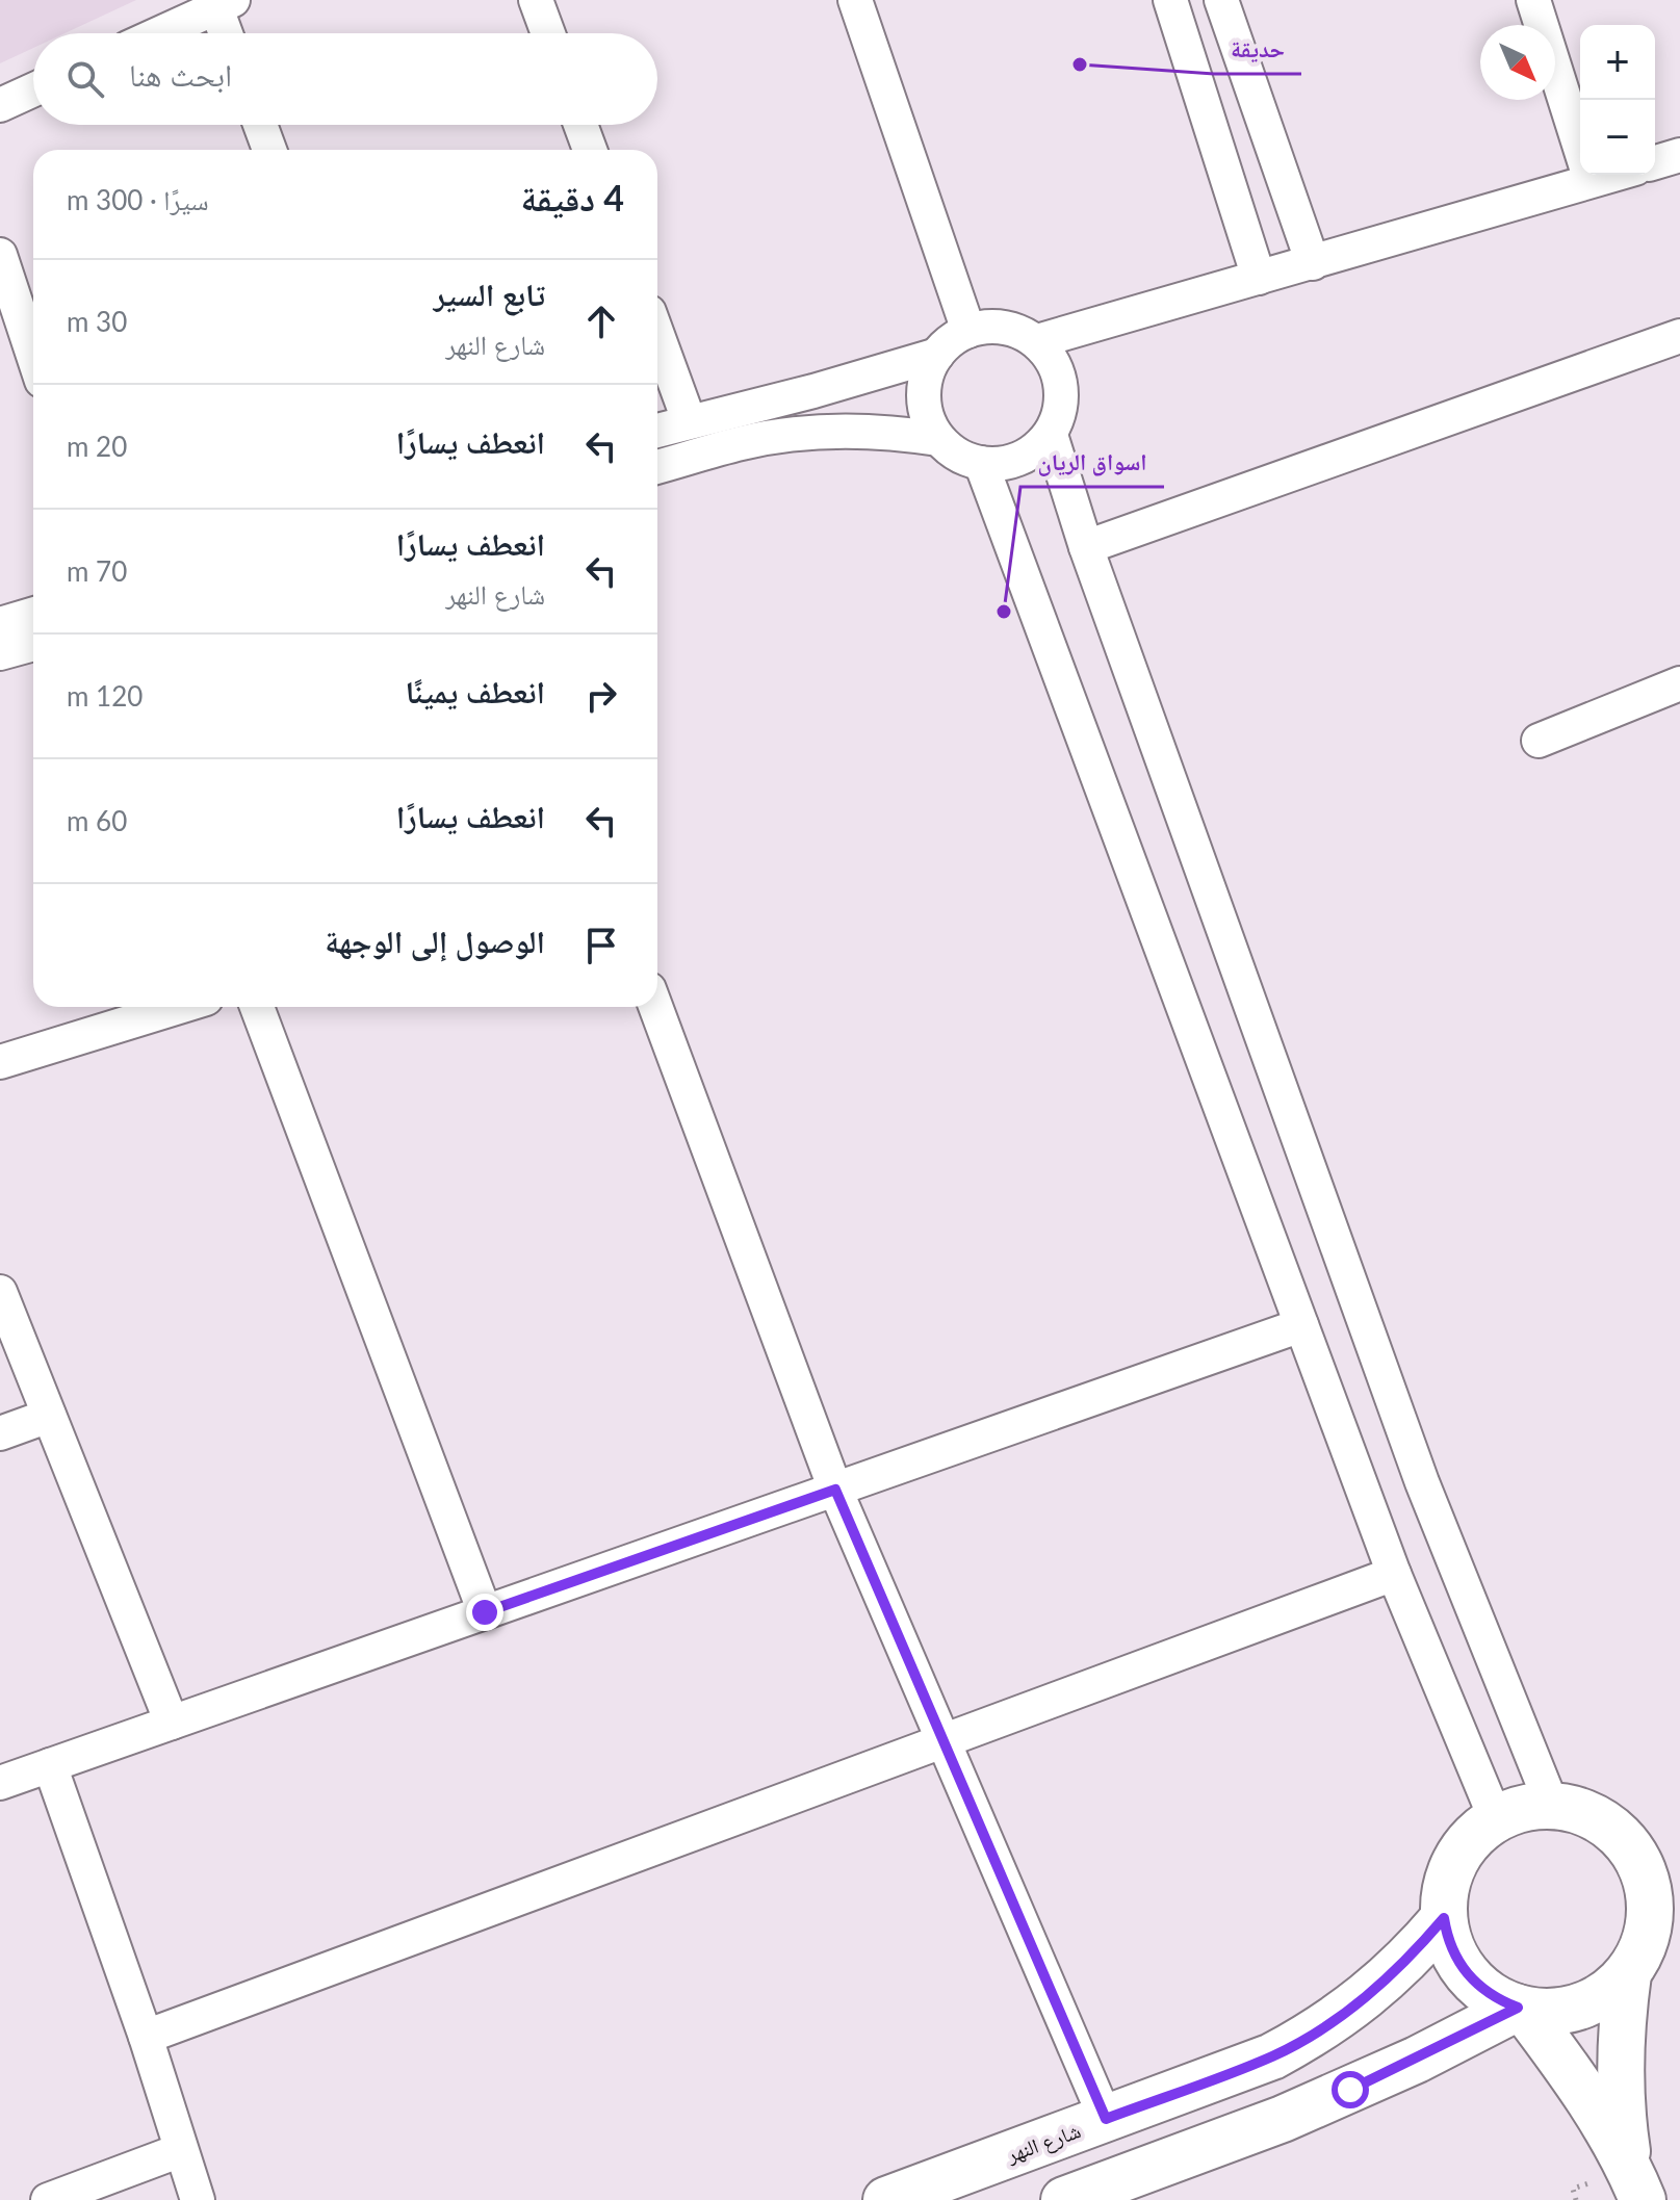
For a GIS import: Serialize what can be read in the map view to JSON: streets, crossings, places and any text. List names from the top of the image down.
{
  "streets": {
    "main road": ["شارع النهر"]
  },
  "places": ["حديقة", "اسواق الريان"],
  "north": "bottom right",
  "page": {
    "map_buttons": ["+", "−"],
    "search": "ابحث هنا",
    "heading": ["4 دقيقة", "سيرًا · 300 m"],
    "list": [
      ["تابع السير", "شارع النهر", "30 m"],
      ["انعطف يسارًا", "20 m"],
      ["انعطف يسارًا", "شارع النهر", "70 m"],
      ["انعطف يمينًا", "120 m"],
      ["انعطف يسارًا", "60 m"],
      "الوصول إلى الوجهة"
    ]
  }
}
